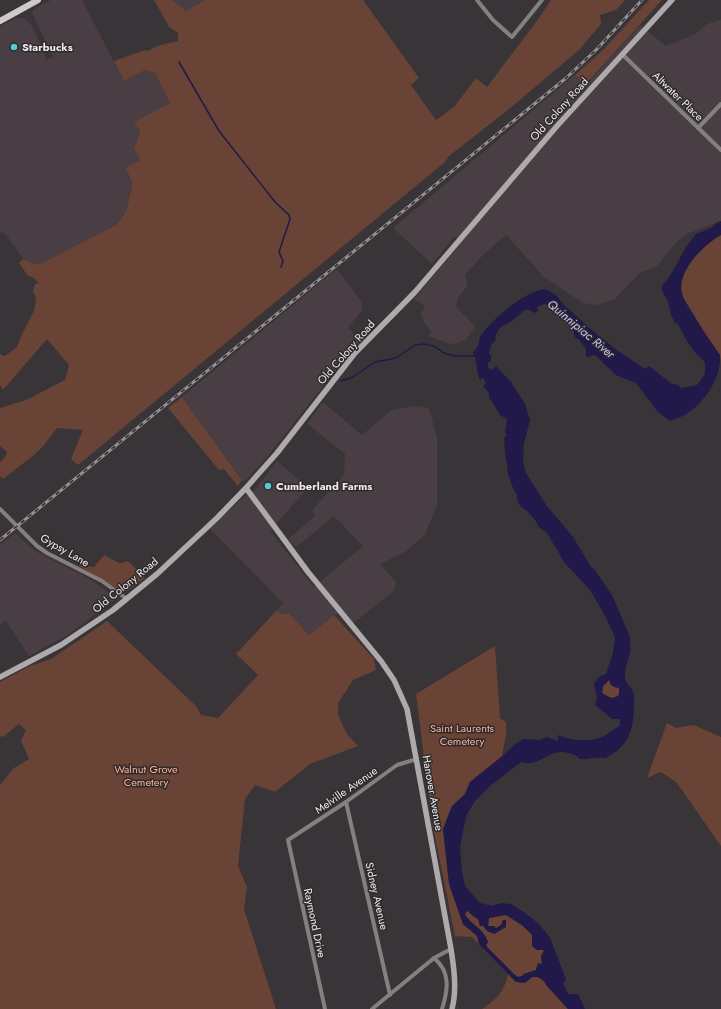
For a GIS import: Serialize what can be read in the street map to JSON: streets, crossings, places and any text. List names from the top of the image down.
{
  "streets": {
    "main road": ["Old Colony Road", "Hanover Avenue"],
    "street": [
      "Altwater Place",
      "Gypsy Lane",
      "Melville Avenue",
      "Sidney Avenue",
      "Raymond Drive"
    ]
  },
  "crossings": [
    ["Altwater Place", "Old Colony Road"],
    ["Old Colony Road", "Gypsy Lane"],
    ["Old Colony Road", "Hanover Avenue"],
    ["Melville Avenue", "Hanover Avenue"],
    ["Melville Avenue", "Sidney Avenue"],
    ["Melville Avenue", "Raymond Drive"]
  ],
  "water": ["Quinnipiac River"],
  "parks": ["Saint Laurents Cemetery", "Walnut Grove Cemetery"],
  "places": ["Starbucks", "Cumberland Farms"]
}
